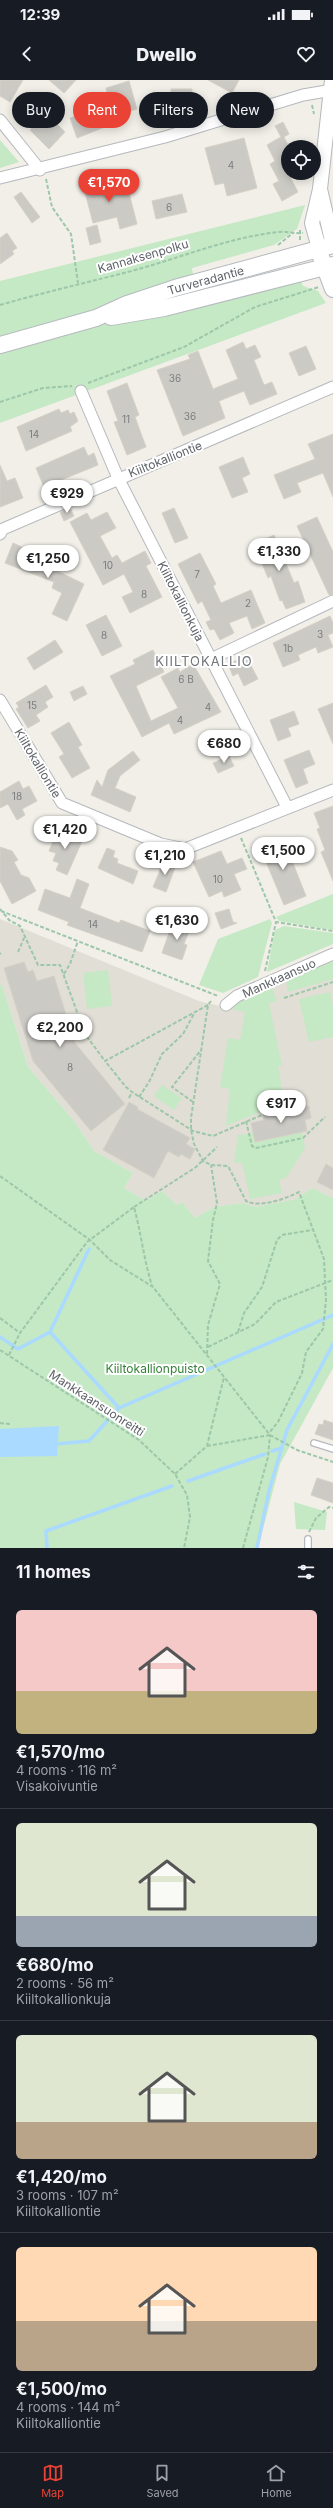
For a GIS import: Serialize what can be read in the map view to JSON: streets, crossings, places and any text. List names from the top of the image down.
{
  "streets": {
    "main road": ["Turveradantie"],
    "street": ["Kiiltokalliontie", "Kiiltokallionkuja", "Mankkaansuo"],
    "path": ["Kannaksenpolku", "Mankkaansuonreitti"]
  },
  "crossings": [
    ["Kiiltokalliontie", "Kiiltokallionkuja"]
  ],
  "districts": ["KIILTOKALLIO"],
  "parks": ["Kiiltokallionpuisto"],
  "house_numbers": [
    "4",
    "6",
    "36",
    "36",
    "11",
    "14",
    "10",
    "7",
    "8",
    "2",
    "3",
    "8",
    "1b",
    "6 B",
    "15",
    "4",
    "4",
    "18",
    "10",
    "14",
    "8"
  ],
  "page": {
    "status": "12:39",
    "header": "Dwello",
    "chip": [
      "Buy",
      "Rent",
      "Filters",
      "New"
    ],
    "price": [
      "€1,570",
      "€929",
      "€1,330",
      "€1,250",
      "€680",
      "€1,420",
      "€1,500",
      "€1,210",
      "€1,630",
      "€2,200",
      "€917"
    ],
    "heading": "11 homes",
    "list": [
      {
        "name": "€1,570/mo",
        "note": "4 rooms · 116 m² · Visakoivuntie"
      },
      {
        "name": "€680/mo",
        "note": "2 rooms · 56 m² · Kiiltokallionkuja"
      },
      {
        "name": "€1,420/mo",
        "note": "3 rooms · 107 m² · Kiiltokalliontie"
      },
      {
        "name": "€1,500/mo",
        "note": "4 rooms · 144 m² · Kiiltokalliontie"
      }
    ],
    "tabs": ["Map", "Saved", "Home"]
  }
}
